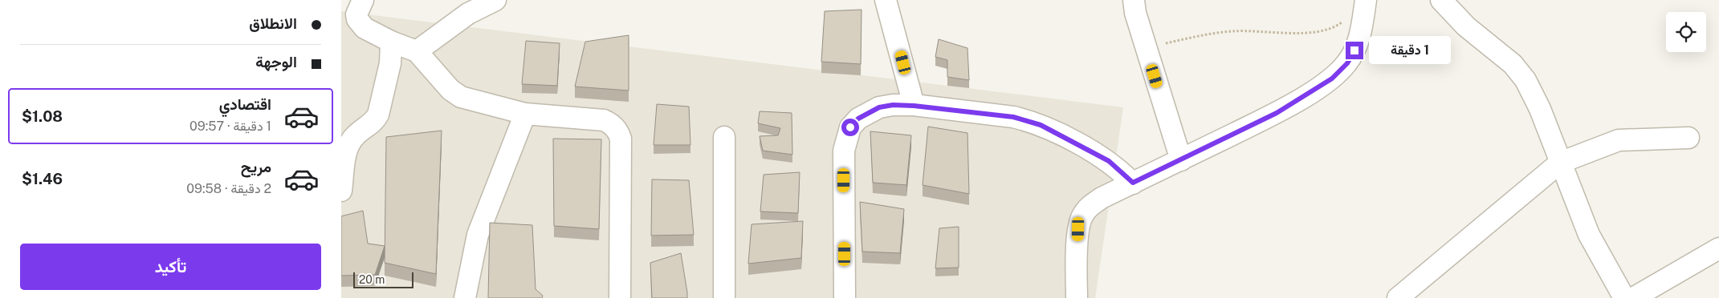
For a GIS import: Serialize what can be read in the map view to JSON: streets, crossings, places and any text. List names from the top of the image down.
{
  "scale_bar": "20 m",
  "page": {
    "banner": ["الانطلاق", "الوجهة"],
    "bubble": "1 دقيقة",
    "list": [
      {
        "name": "اقتصادي",
        "note": "1 دقيقة · 09:57",
        "value": "$1.08"
      },
      {
        "name": "مريح",
        "note": "2 دقيقة · 09:58",
        "value": "$1.46"
      }
    ],
    "buttons": "تأكيد",
    "scale": "20 m"
  }
}
